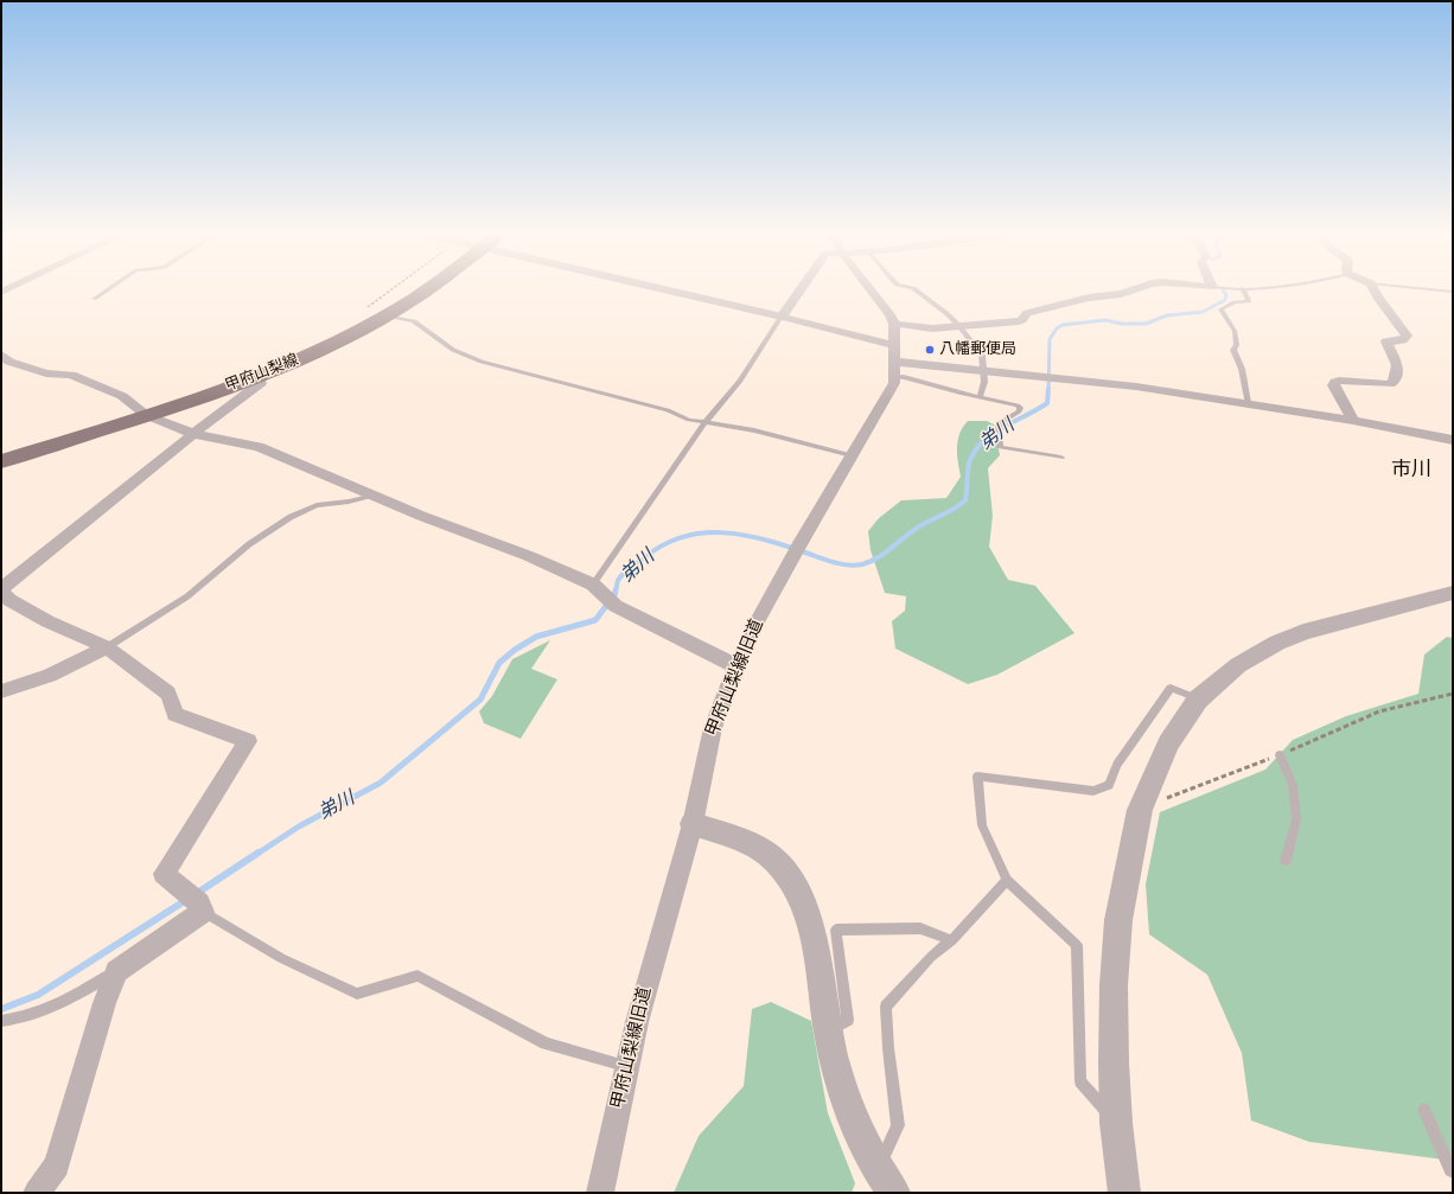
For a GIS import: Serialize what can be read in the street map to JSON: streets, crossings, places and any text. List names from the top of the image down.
{
  "streets": {
    "main road": ["甲府山梨線"],
    "street": ["甲府山梨線旧道"]
  },
  "districts": ["市川"],
  "water": ["弟川"],
  "places": ["八幡郵便局"]
}
